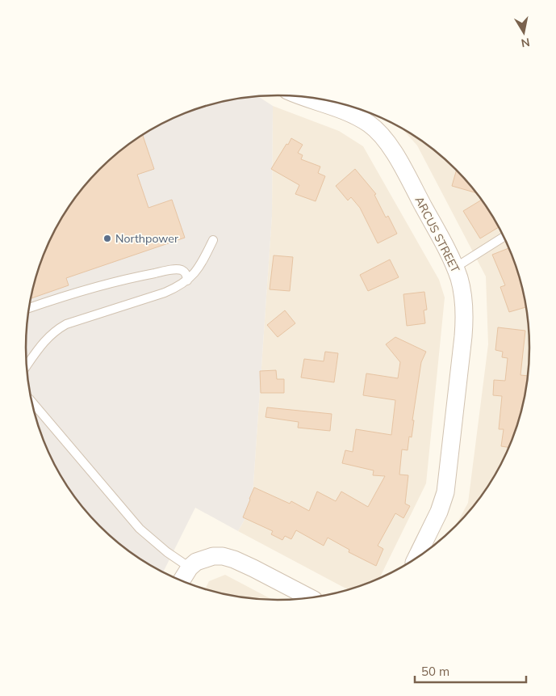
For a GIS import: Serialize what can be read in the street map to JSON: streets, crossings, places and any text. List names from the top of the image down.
{
  "streets": {
    "street": ["ARCUS STREET"]
  },
  "places": ["Northpower"],
  "scale_bar": "50 m",
  "north": "bottom"
}
